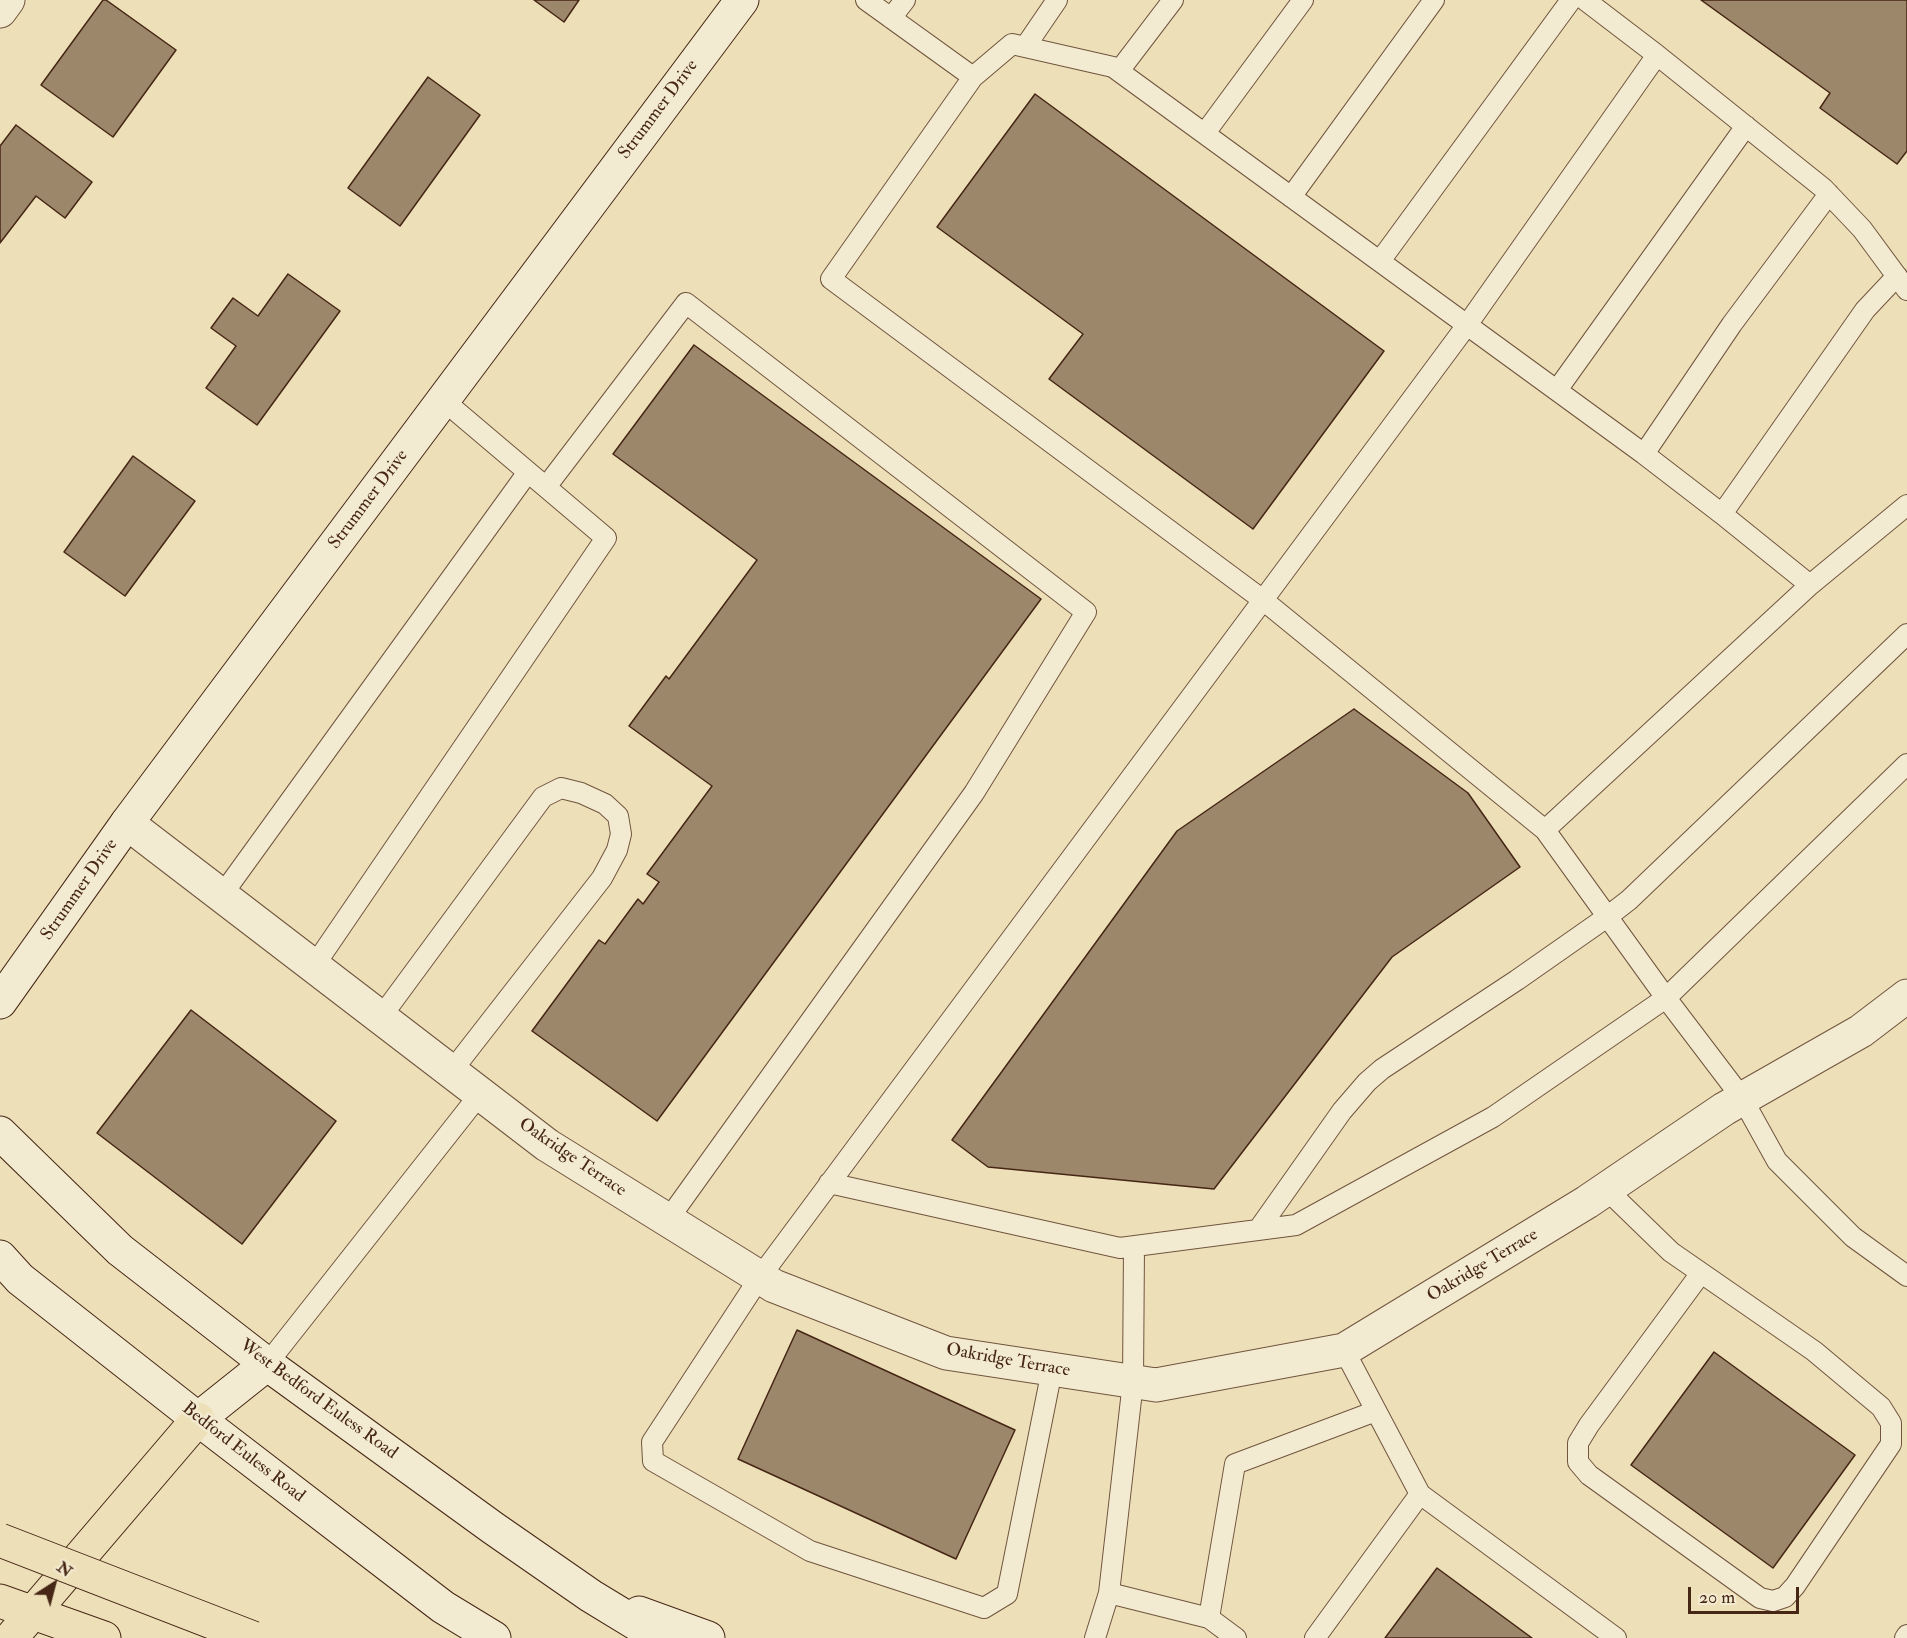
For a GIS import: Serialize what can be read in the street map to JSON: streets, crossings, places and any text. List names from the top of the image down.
{
  "streets": {
    "main road": [
      "Strummer Drive",
      "Oakridge Terrace",
      "West Bedford Euless Road",
      "Bedford Euless Road"
    ]
  },
  "crossings": [
    ["Strummer Drive", "Oakridge Terrace"]
  ],
  "scale_bar": "20 m",
  "north": "top right"
}
